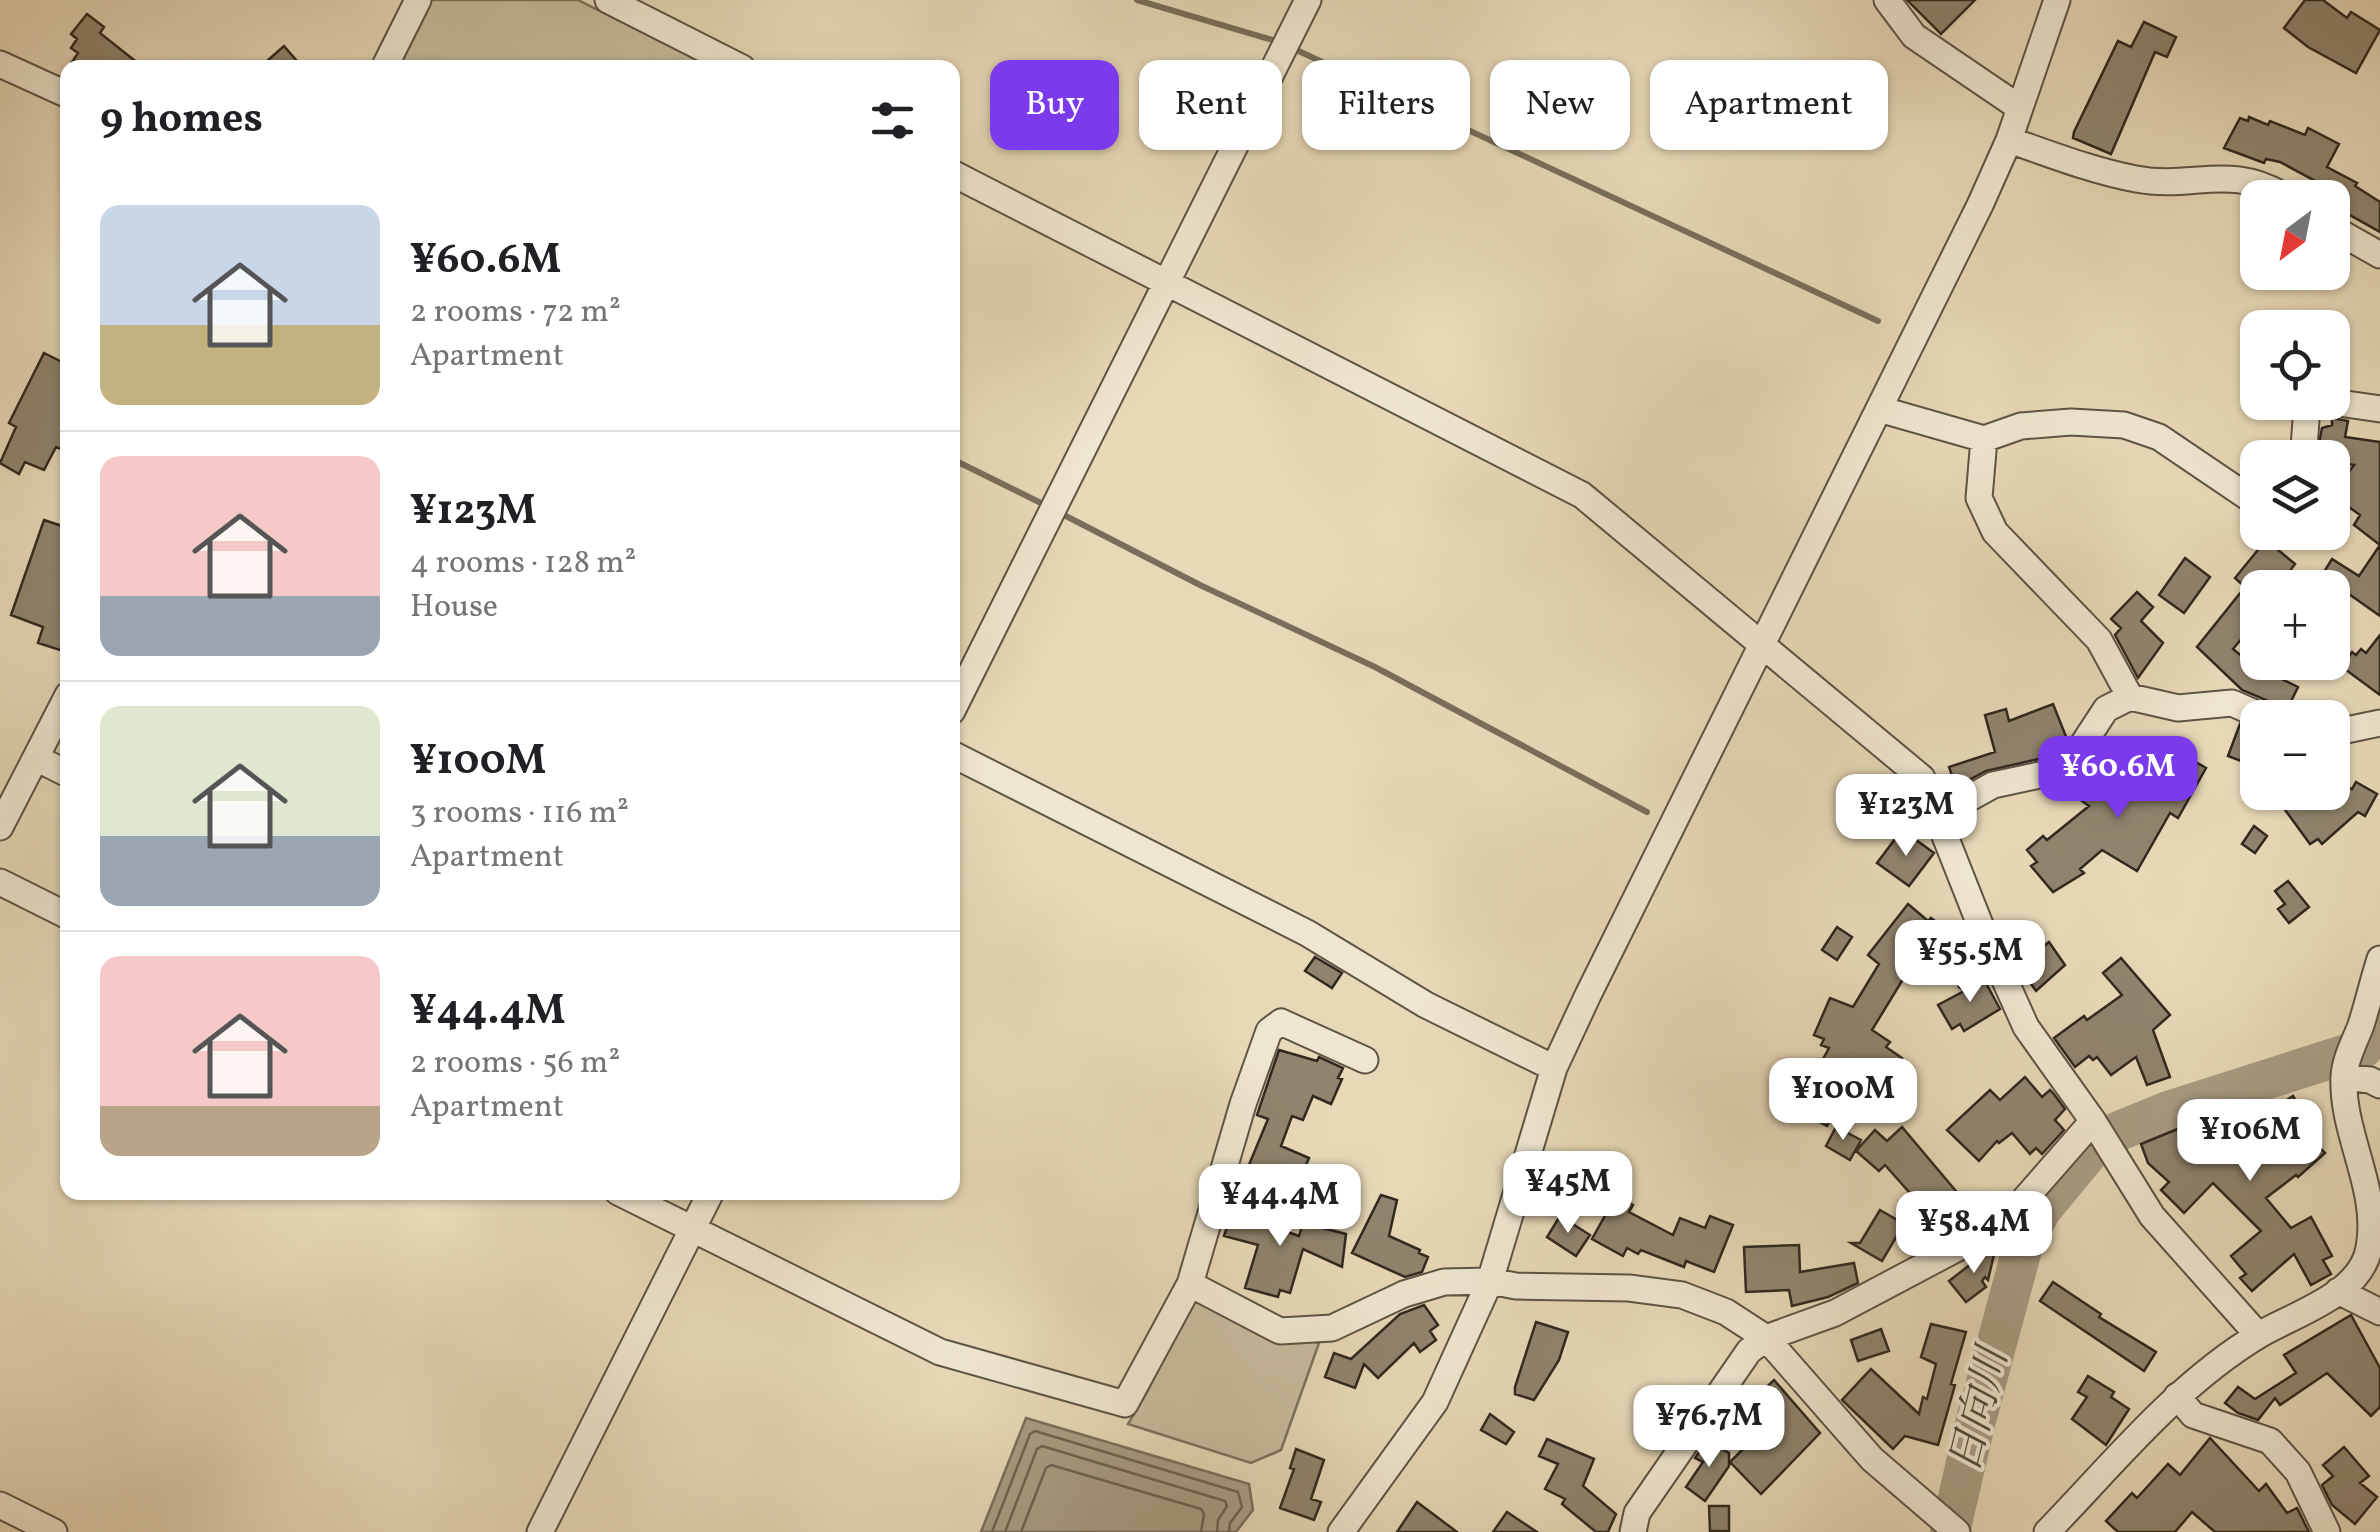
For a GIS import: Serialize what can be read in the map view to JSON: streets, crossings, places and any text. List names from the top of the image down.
{
  "water": ["日向川"],
  "north": "bottom left",
  "page": {
    "chip": [
      "Buy",
      "Rent",
      "Filters",
      "New",
      "Apartment"
    ],
    "heading": "9 homes",
    "map_buttons": ["+", "−"],
    "list": [
      {
        "name": "¥60.6M",
        "note": "2 rooms · 72 m² · Apartment"
      },
      {
        "name": "¥123M",
        "note": "4 rooms · 128 m² · House"
      },
      {
        "name": "¥100M",
        "note": "3 rooms · 116 m² · Apartment"
      },
      {
        "name": "¥44.4M",
        "note": "2 rooms · 56 m² · Apartment"
      }
    ],
    "price": [
      "¥60.6M",
      "¥123M",
      "¥55.5M",
      "¥100M",
      "¥106M",
      "¥45M",
      "¥44.4M",
      "¥58.4M",
      "¥76.7M"
    ]
  }
}
